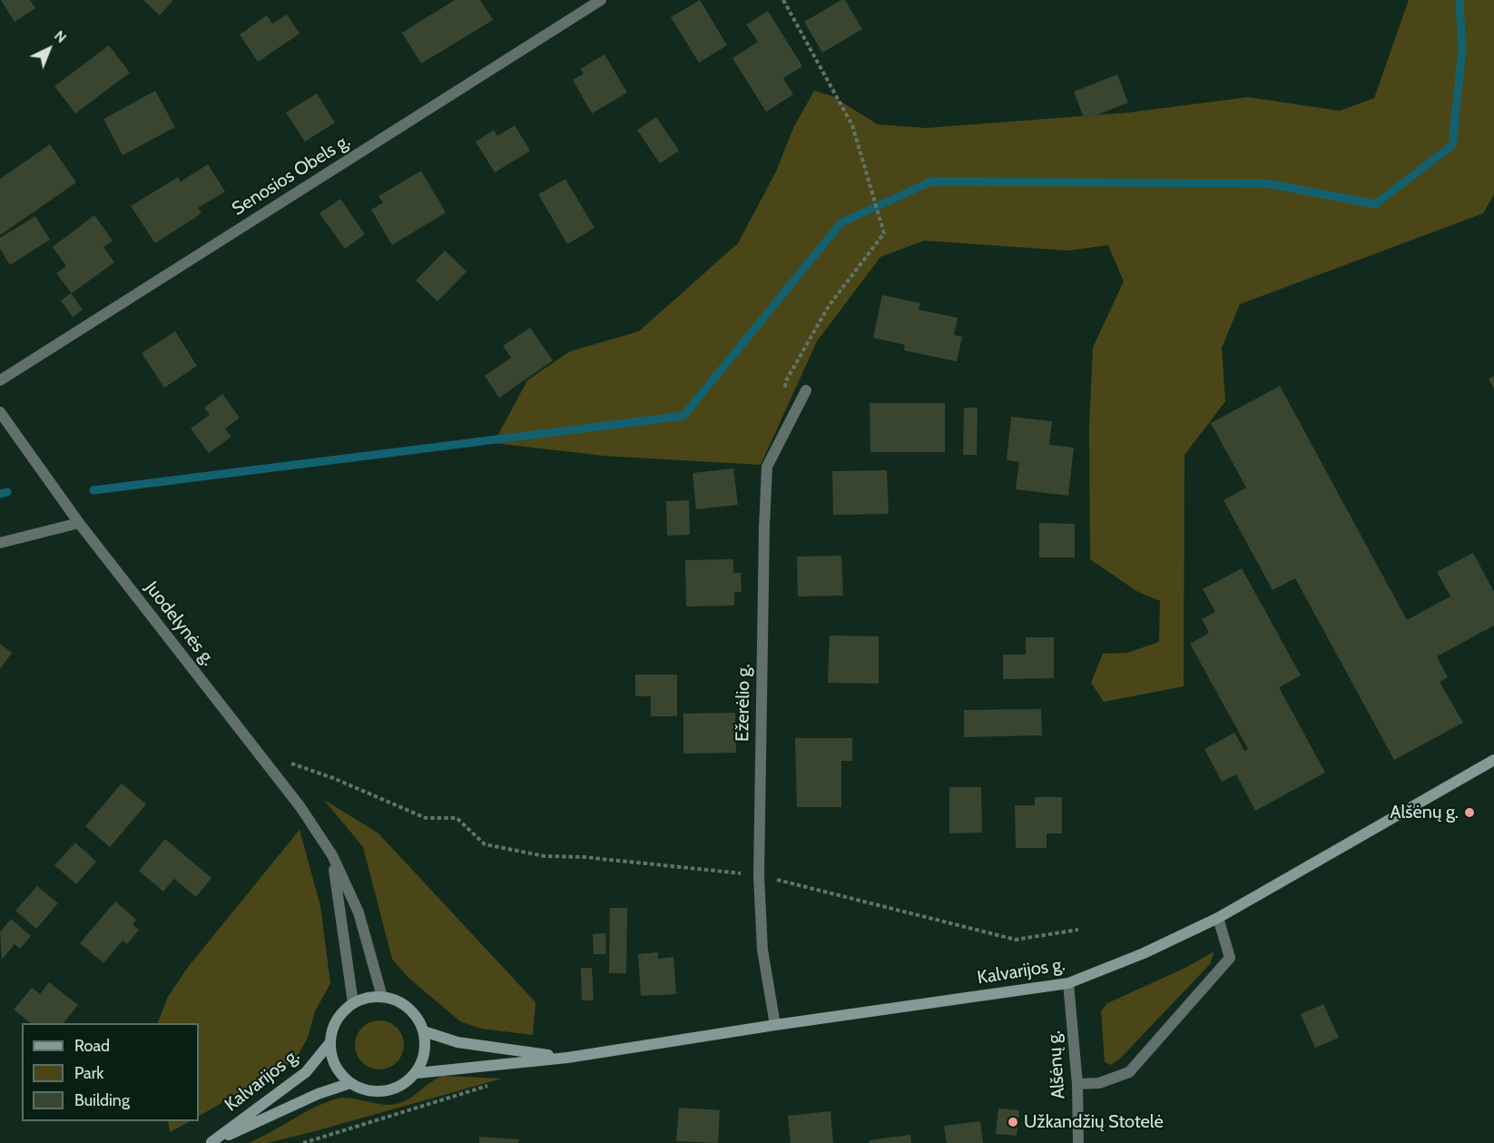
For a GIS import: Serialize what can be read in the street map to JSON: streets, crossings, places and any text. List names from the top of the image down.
{
  "streets": {
    "main road": ["Kalvarijos g."],
    "street": [
      "Senosios Obels g.",
      "Juodelynės g.",
      "Ežerėlio g.",
      "Alšėnų g."
    ]
  },
  "crossings": [
    ["Juodelynės g.", "Kalvarijos g."],
    ["Ežerėlio g.", "Kalvarijos g."],
    ["Kalvarijos g.", "Alšėnų g."]
  ],
  "places": ["Alšėnų g.", "Užkandžių Stotelė"],
  "legend": ["Road", "Park", "Building"],
  "north": "top right"
}
